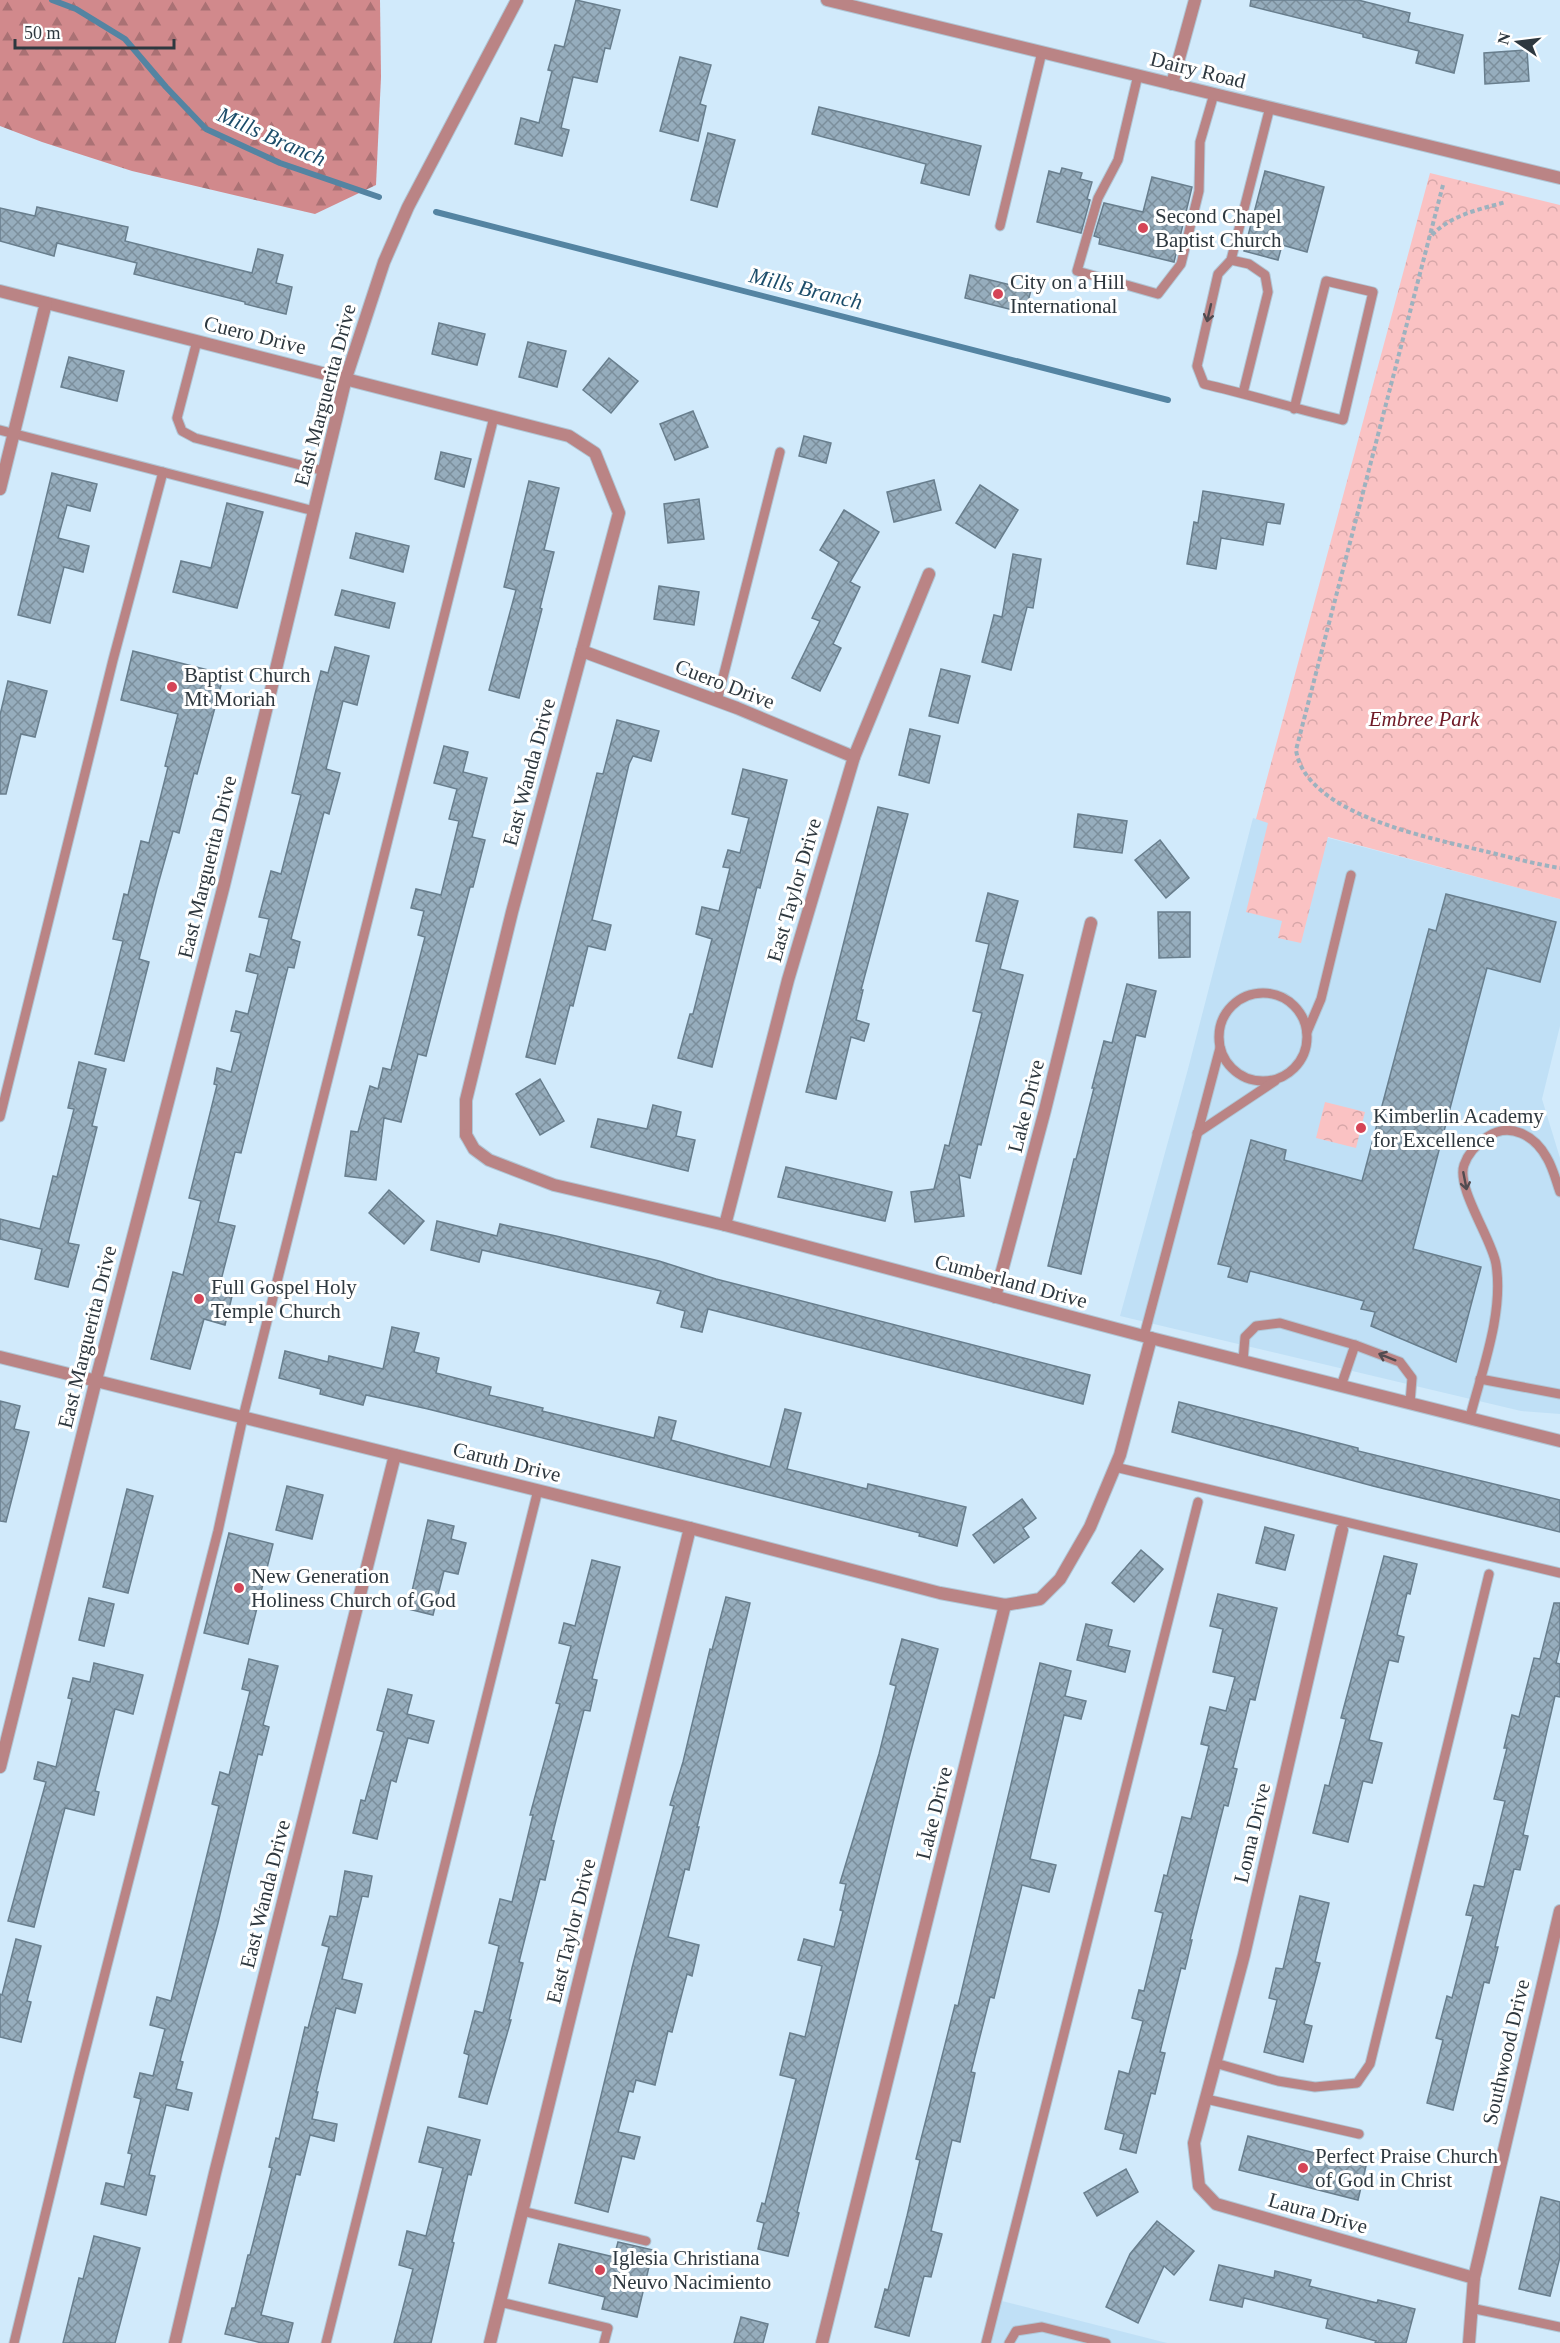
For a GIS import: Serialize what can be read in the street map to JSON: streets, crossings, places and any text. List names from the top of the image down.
{
  "streets": {
    "street": [
      "Dairy Road",
      "Cuero Drive",
      "East Marguerita Drive",
      "East Wanda Drive",
      "East Taylor Drive",
      "Lake Drive",
      "Cumberland Drive",
      "Caruth Drive",
      "Loma Drive",
      "Southwood Drive",
      "Laura Drive"
    ]
  },
  "crossings": [
    ["Cuero Drive", "East Marguerita Drive"],
    ["Cuero Drive", "East Wanda Drive"],
    ["Cuero Drive", "East Taylor Drive"],
    ["East Marguerita Drive", "Caruth Drive"],
    ["East Wanda Drive", "Cumberland Drive"],
    ["East Wanda Drive", "Caruth Drive"],
    ["East Taylor Drive", "Cumberland Drive"],
    ["East Taylor Drive", "Caruth Drive"],
    ["Lake Drive", "Cumberland Drive"],
    ["Lake Drive", "Caruth Drive"],
    ["Loma Drive", "Laura Drive"],
    ["Southwood Drive", "Laura Drive"]
  ],
  "water": ["Mills Branch"],
  "parks": ["Embree Park"],
  "places": [
    "Second Chapel Baptist Church",
    "City on a Hill International",
    "Baptist Church Mt Moriah",
    "Kimberlin Academy for Excellence",
    "Full Gospel Holy Temple Church",
    "New Generation Holiness Church of God",
    "Perfect Praise Church of God in Christ",
    "Iglesia Christiana Neuvo Nacimiento"
  ],
  "scale_bar": "50 m",
  "north": "left"
}
